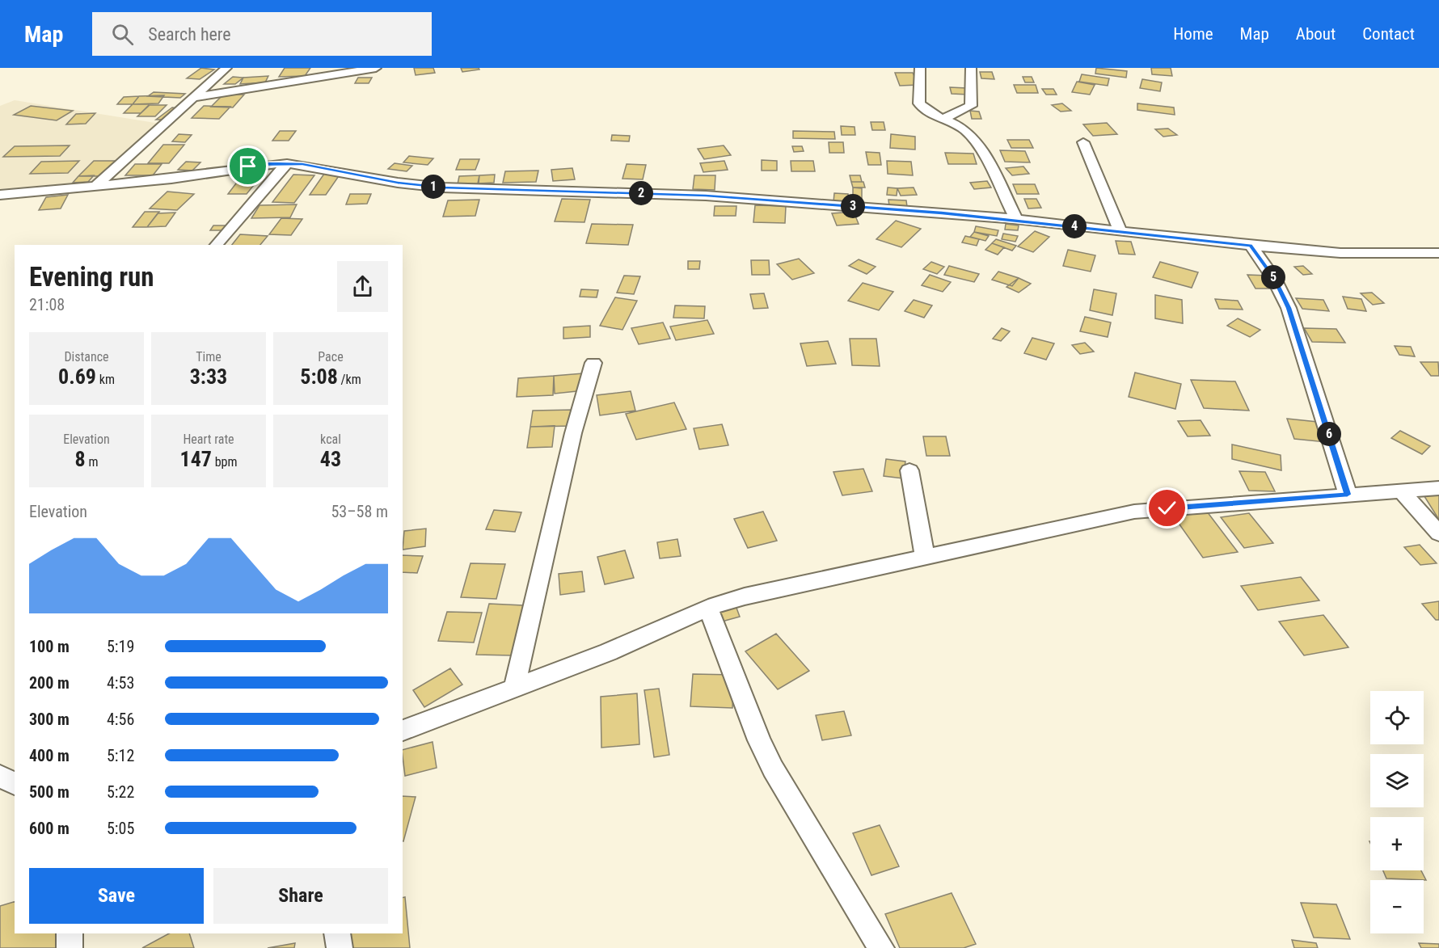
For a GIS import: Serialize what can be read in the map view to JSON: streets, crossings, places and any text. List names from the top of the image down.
{
  "page": {
    "header": "Map",
    "search": "Search here",
    "nav": [
      "Home",
      "Map",
      "About",
      "Contact"
    ],
    "pins": [
      "1",
      "2",
      "3",
      "4",
      "5",
      "6"
    ],
    "heading": ["Evening run", "21:08"],
    "stats": [
      ["Distance", "0.69 km"],
      ["Time", "3:33"],
      ["Pace", "5:08 /km"],
      ["Elevation", "8 m"],
      ["Heart rate", "147 bpm"],
      ["kcal", "43"]
    ],
    "chart": ["Elevation", "53–58 m"],
    "list": [
      {
        "name": "100 m",
        "note": "5:19"
      },
      {
        "name": "200 m",
        "note": "4:53"
      },
      {
        "name": "300 m",
        "note": "4:56"
      },
      {
        "name": "400 m",
        "note": "5:12"
      },
      {
        "name": "500 m",
        "note": "5:22"
      },
      {
        "name": "600 m",
        "note": "5:05"
      }
    ],
    "map_buttons": ["+", "−"],
    "buttons": ["Save", "Share"]
  }
}
